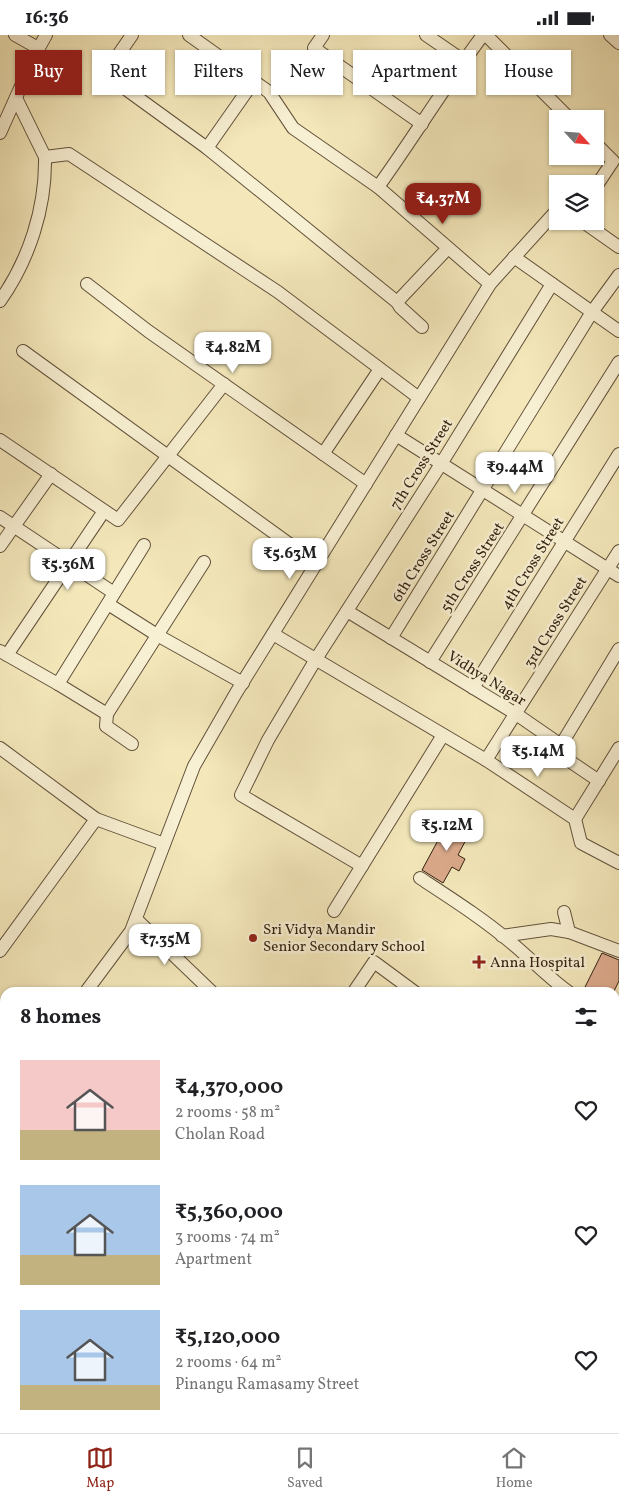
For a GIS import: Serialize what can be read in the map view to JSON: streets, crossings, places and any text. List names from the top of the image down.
{
  "streets": {
    "street": [
      "7th Cross Street",
      "6th Cross Street",
      "4th Cross Street",
      "5th Cross Street",
      "3rd Cross Street",
      "Vidhya Nagar"
    ]
  },
  "crossings": [
    ["7th Cross Street", "Vidhya Nagar"],
    ["6th Cross Street", "Vidhya Nagar"],
    ["4th Cross Street", "Vidhya Nagar"],
    ["5th Cross Street", "Vidhya Nagar"],
    ["3rd Cross Street", "Vidhya Nagar"]
  ],
  "places": {
    "other": ["Sri Vidya Mandir Senior Secondary School"],
    "health": ["Anna Hospital"]
  },
  "north": "bottom right",
  "page": {
    "status": "16:36",
    "chip": [
      "Buy",
      "Rent",
      "Filters",
      "New",
      "Apartment",
      "House"
    ],
    "price": [
      "₹4.37M",
      "₹4.82M",
      "₹9.44M",
      "₹5.63M",
      "₹5.36M",
      "₹5.14M",
      "₹5.12M",
      "₹7.35M"
    ],
    "heading": "8 homes",
    "list": [
      {
        "name": "₹4,370,000",
        "note": "2 rooms · 58 m² · Cholan Road"
      },
      {
        "name": "₹5,360,000",
        "note": "3 rooms · 74 m² · Apartment"
      },
      {
        "name": "₹5,120,000",
        "note": "2 rooms · 64 m² · Pinangu Ramasamy Street"
      }
    ],
    "tabs": ["Map", "Saved", "Home"]
  }
}
